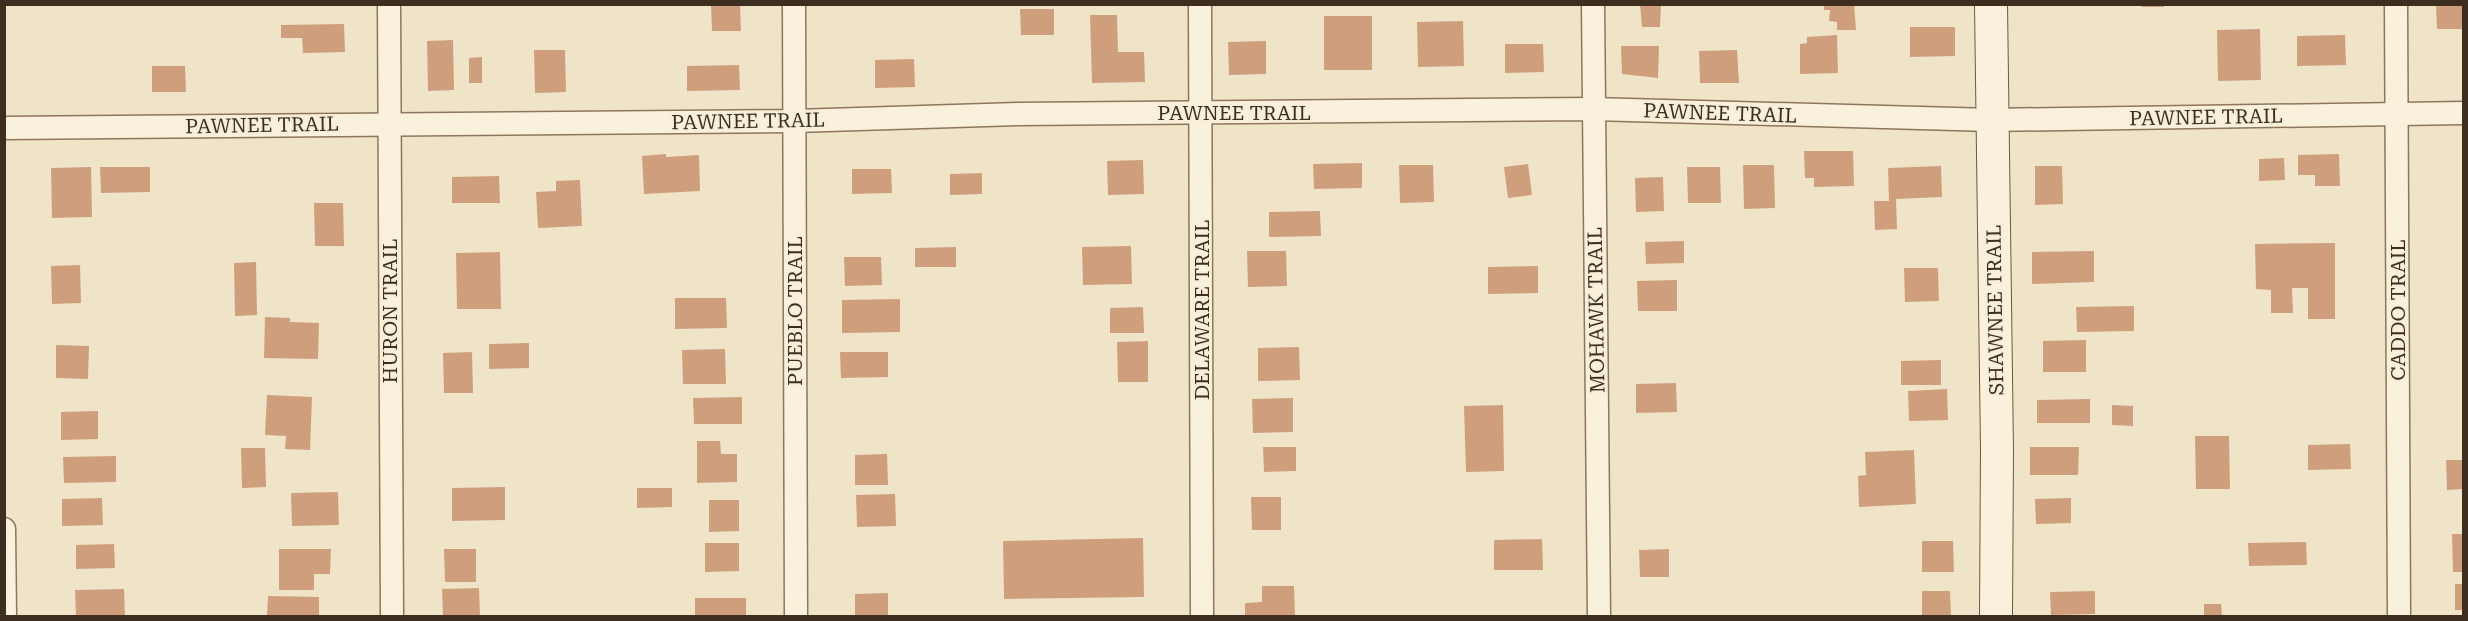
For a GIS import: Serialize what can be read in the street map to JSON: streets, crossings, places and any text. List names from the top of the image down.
{
  "streets": {
    "street": [
      "PAWNEE TRAIL",
      "DELAWARE TRAIL",
      "MOHAWK TRAIL",
      "SHAWNEE TRAIL",
      "CADDO TRAIL",
      "HURON TRAIL",
      "PUEBLO TRAIL"
    ]
  },
  "crossings": [
    ["PAWNEE TRAIL", "DELAWARE TRAIL"],
    ["PAWNEE TRAIL", "MOHAWK TRAIL"],
    ["PAWNEE TRAIL", "SHAWNEE TRAIL"],
    ["PAWNEE TRAIL", "CADDO TRAIL"],
    ["PAWNEE TRAIL", "HURON TRAIL"],
    ["PAWNEE TRAIL", "PUEBLO TRAIL"]
  ]
}
